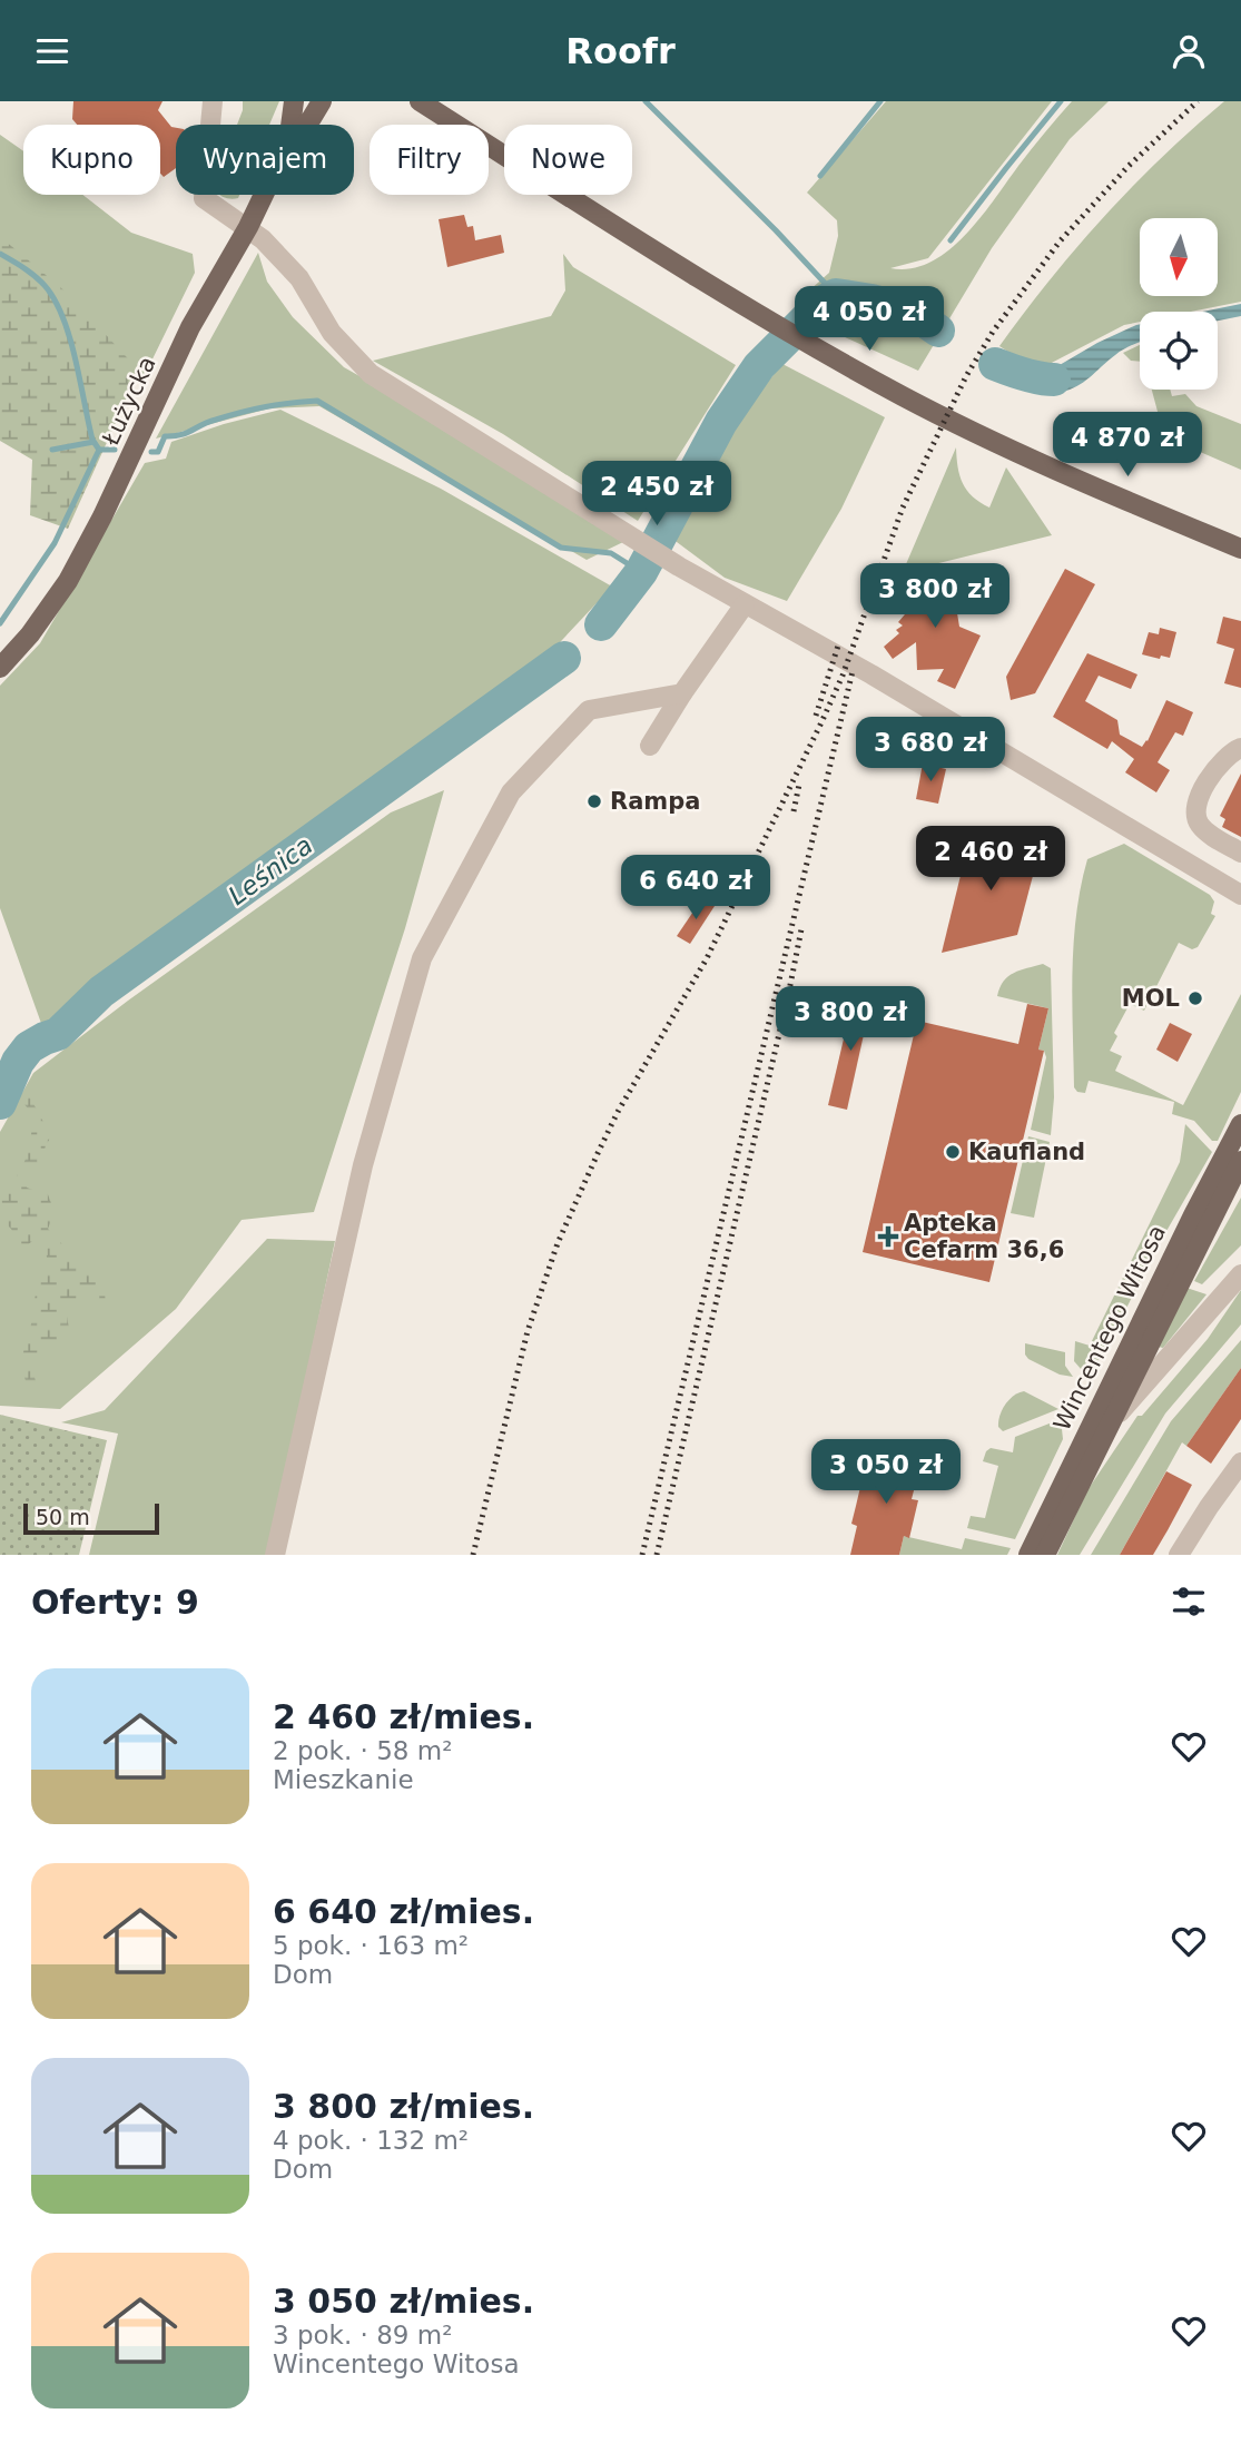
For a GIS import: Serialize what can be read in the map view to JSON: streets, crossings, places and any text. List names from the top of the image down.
{
  "streets": {
    "main road": ["Łużycka", "Wincentego Witosa"]
  },
  "water": ["Leśnica"],
  "places": {
    "other": ["Rampa", "MOL", "Kaufland"],
    "health": ["Apteka Cefarm 36,6"]
  },
  "scale_bar": "50 m",
  "north": "bottom",
  "page": {
    "header": "Roofr",
    "chip": [
      "Kupno",
      "Wynajem",
      "Filtry",
      "Nowe"
    ],
    "price": [
      "4 050 zł",
      "4 870 zł",
      "2 450 zł",
      "3 800 zł",
      "3 680 zł",
      "2 460 zł",
      "6 640 zł",
      "3 800 zł",
      "3 050 zł"
    ],
    "scale": "50 m",
    "heading": "Oferty: 9",
    "list": [
      {
        "name": "2 460 zł/mies.",
        "note": "2 pok. · 58 m² · Mieszkanie"
      },
      {
        "name": "6 640 zł/mies.",
        "note": "5 pok. · 163 m² · Dom"
      },
      {
        "name": "3 800 zł/mies.",
        "note": "4 pok. · 132 m² · Dom"
      },
      {
        "name": "3 050 zł/mies.",
        "note": "3 pok. · 89 m² · Wincentego Witosa"
      }
    ]
  }
}
